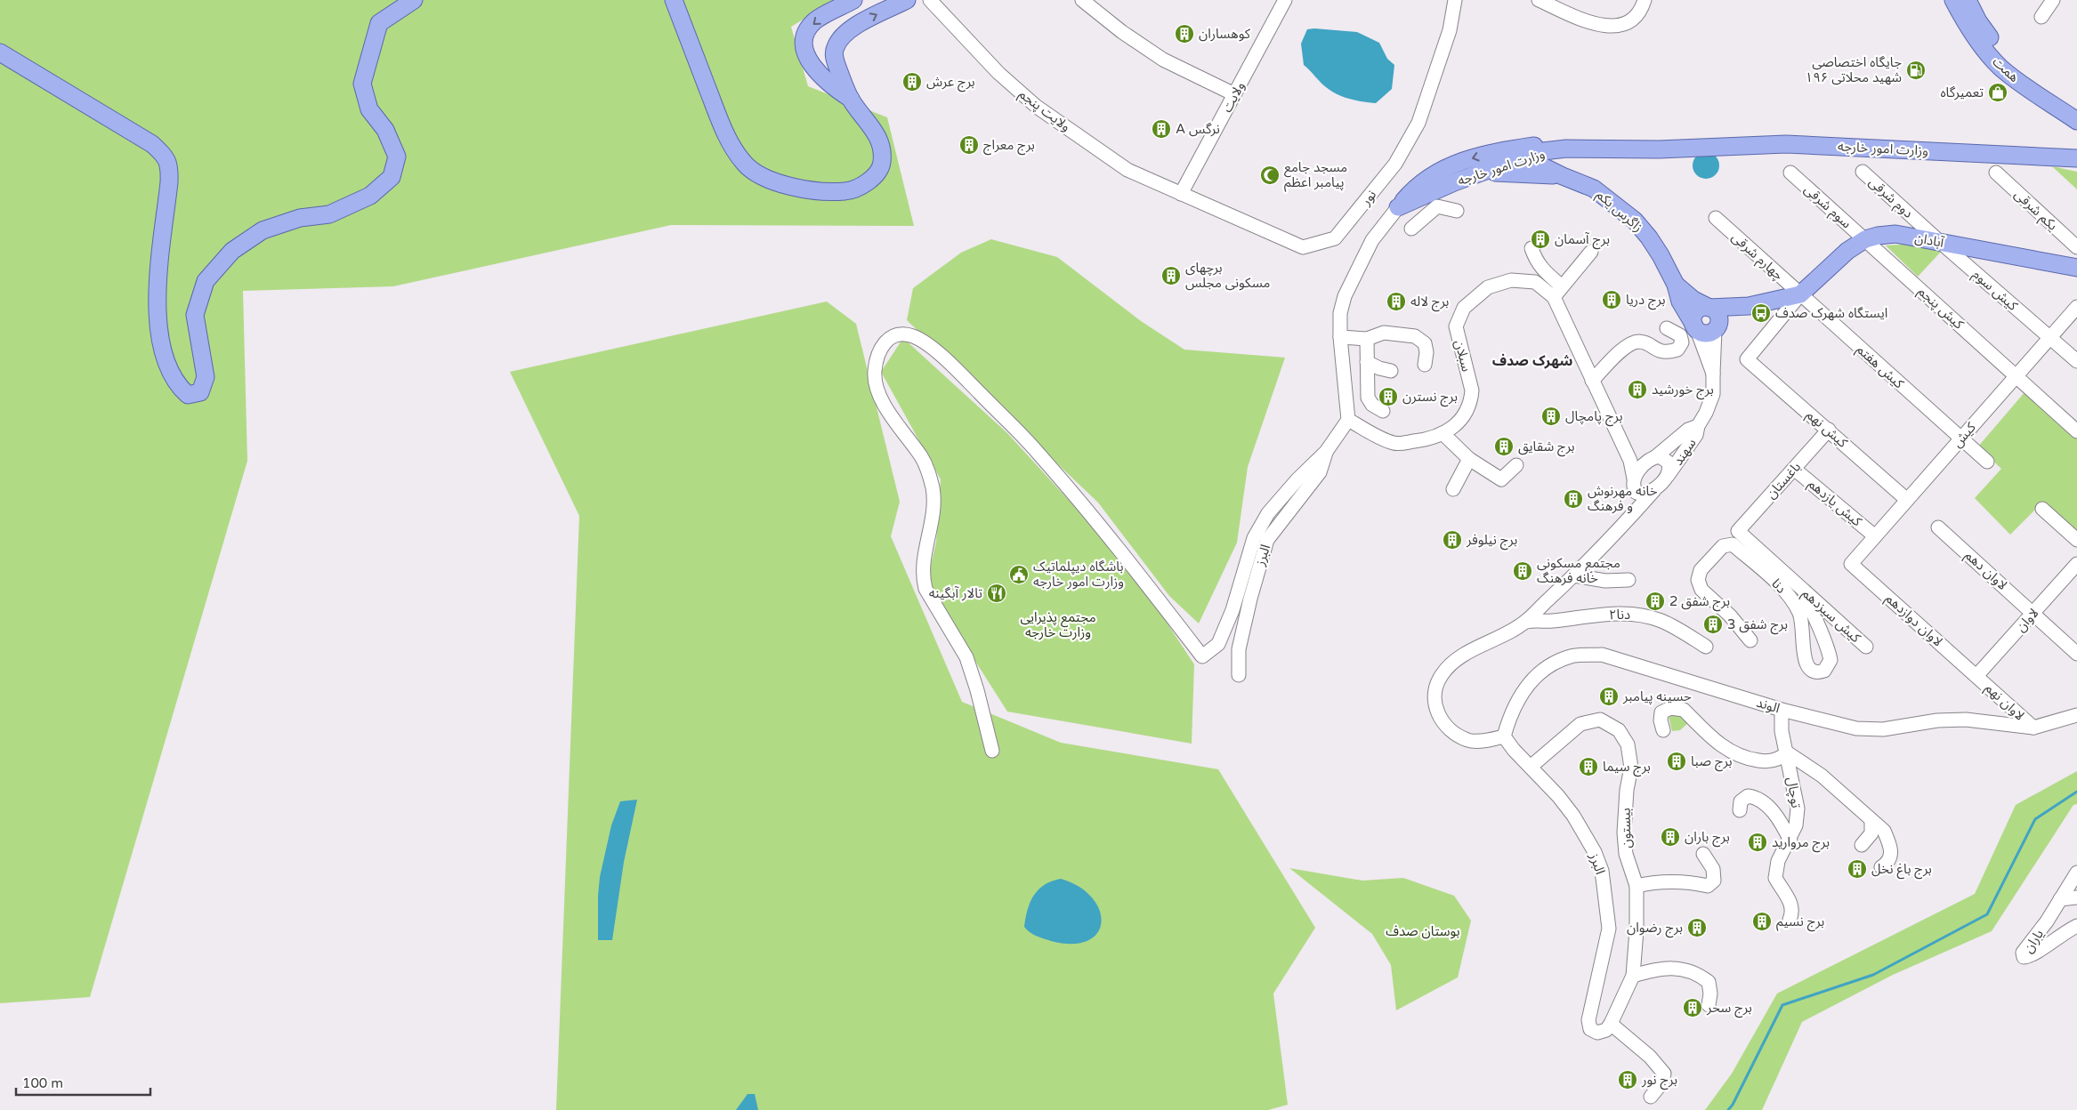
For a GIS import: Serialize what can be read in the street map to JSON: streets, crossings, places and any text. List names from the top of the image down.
{
  "streets": {
    "main road": [
      "همت",
      "وزارت امور خارجه",
      "زاگرس یکم",
      "آبادان"
    ],
    "street": [
      "ولایت",
      "ولایت پنجم",
      "نور",
      "دوم شرقی",
      "سوم شرقی",
      "یکم شرقی",
      "چهارم شرقی",
      "کیش سوم",
      "کیش پنجم",
      "سبلان",
      "کیش هفتم",
      "کیش نهم",
      "کیش",
      "سهند",
      "باغستان",
      "کیش یازدهم",
      "البرز",
      "لاوان دهم",
      "دنا",
      "دنا۲",
      "کیش سیزدهم",
      "لاوان دوازدهم",
      "لاوان",
      "لاوان نهم",
      "الوند",
      "توچال",
      "بیستون",
      "یاران"
    ]
  },
  "crossings": [
    ["ولایت", "ولایت پنجم"],
    ["ولایت", "نور"],
    ["ولایت پنجم", "نور"],
    ["وزارت امور خارجه", "سبلان"],
    ["دوم شرقی", "آبادان"],
    ["دوم شرقی", "کیش سوم"],
    ["سوم شرقی", "آبادان"],
    ["سوم شرقی", "کیش پنجم"],
    ["زاگرس یکم", "سهند"],
    ["آبادان", "چهارم شرقی"],
    ["آبادان", "کیش سوم"],
    ["آبادان", "کیش پنجم"],
    ["آبادان", "کیش هفتم"],
    ["آبادان", "کیش نهم"],
    ["چهارم شرقی", "کیش هفتم"],
    ["کیش سوم", "کیش"],
    ["کیش پنجم", "کیش"],
    ["سبلان", "سهند"],
    ["سبلان", "البرز"],
    ["سبلان", "دنا۲"],
    ["سبلان", "الوند"],
    ["کیش هفتم", "کیش"],
    ["کیش نهم", "کیش"],
    ["کیش نهم", "باغستان"],
    ["کیش", "کیش یازدهم"],
    ["کیش", "لاوان دوازدهم"],
    ["باغستان", "کیش یازدهم"],
    ["باغستان", "کیش سیزدهم"],
    ["البرز", "الوند"],
    ["البرز", "بیستون"],
    ["لاوان دهم", "لاوان"],
    ["دنا", "کیش سیزدهم"],
    ["لاوان دوازدهم", "لاوان"],
    ["لاوان دوازدهم", "لاوان نهم"],
    ["لاوان", "لاوان نهم"],
    ["لاوان نهم", "الوند"],
    ["الوند", "توچال"]
  ],
  "districts": ["شهرک صدف"],
  "parks": ["مجتمع پذیرایی وزارت خارجه", "بوستان صدف"],
  "places": {
    "building": [
      "کوهساران",
      "برج عرش",
      "A نرگس",
      "برج معراج",
      "برج آسمان",
      "برچهای مسکونی مجلس",
      "برج دریا",
      "برج لاله",
      "برج خورشید",
      "برج نسترن",
      "برج پامچال",
      "برج شقایق",
      "خانه مهرنوش و فرهنگ",
      "برج نیلوفر",
      "مجتمع مسکونی خانه فرهنگ",
      "برج شفق 2",
      "برج شفق 3",
      "حسینه پیامبر",
      "برج صبا",
      "برج سیما",
      "برج باران",
      "برج مروارید",
      "برج باغ نخل",
      "برج نسیم",
      "برج رضوان",
      "برج سحر",
      "برج نور"
    ],
    "fuel station": ["جایگاه اختصاصی ۱۹۶ شهید محلاتی"],
    "shop": ["تعمیرگاه"],
    "mosque": ["مسجد جامع پیامبر اعظم"],
    "bus stop": ["ایستگاه شهرک صدف"],
    "public building": ["باشگاه دیپلماتیک وزارت امور خارجه"],
    "restaurant": ["تالار آبگینه"]
  },
  "scale_bar": "100 m"
}
